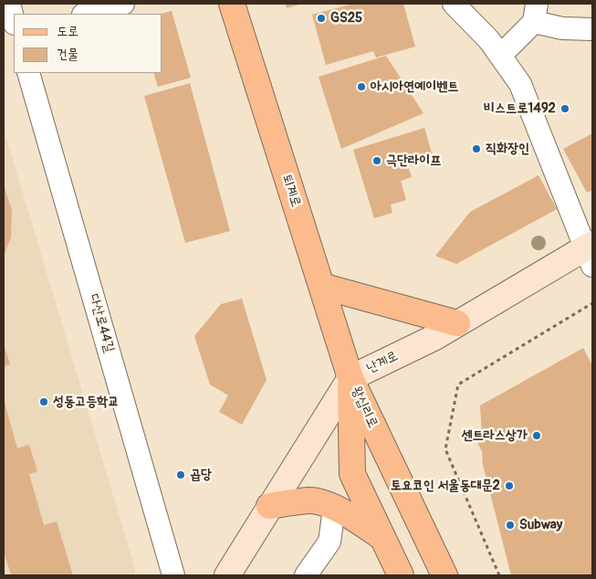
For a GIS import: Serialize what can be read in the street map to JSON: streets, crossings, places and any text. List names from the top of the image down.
{
  "streets": {
    "main road": ["퇴계로", "난계로", "왕십리로"],
    "street": ["다산로44길"]
  },
  "crossings": [
    ["퇴계로", "난계로"],
    ["퇴계로", "왕십리로"],
    ["난계로", "왕십리로"]
  ],
  "places": [
    "GS25",
    "아시아연예이벤트",
    "비스트로1492",
    "직화장인",
    "극단라이프",
    "성동고등학교",
    "센트라스상가",
    "곱당",
    "토요코인 서울동대문2",
    "Subway"
  ],
  "legend": ["도로", "건물"]
}
